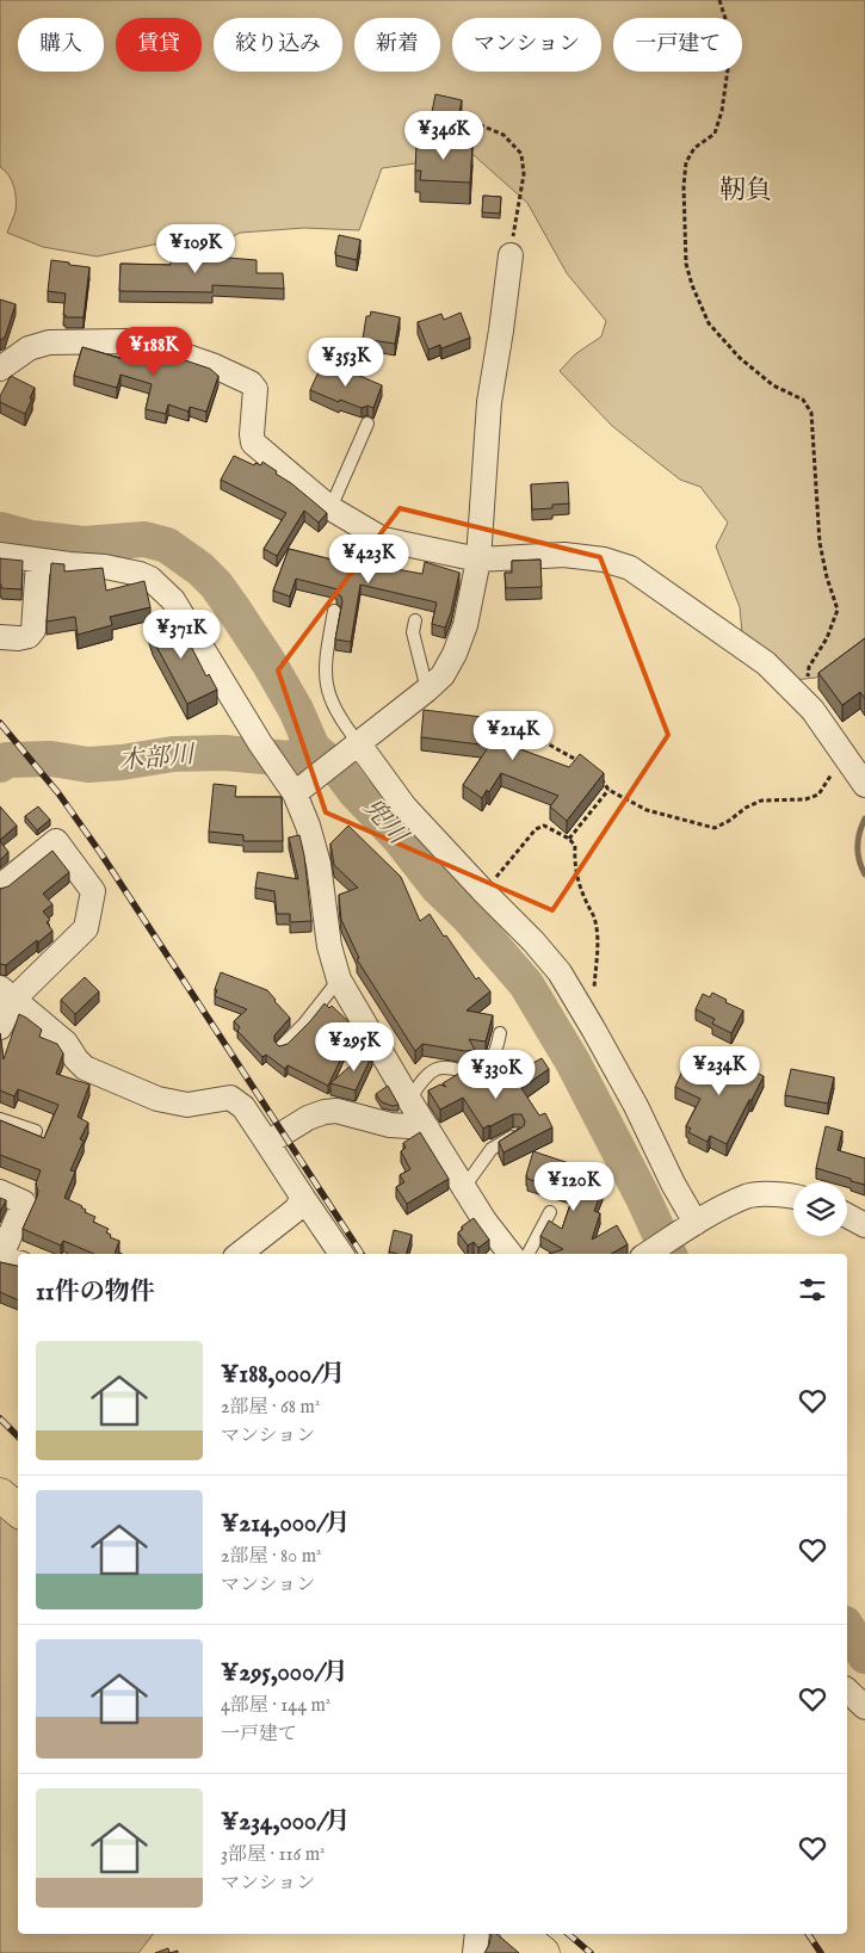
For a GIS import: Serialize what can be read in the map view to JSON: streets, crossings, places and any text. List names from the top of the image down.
{
  "districts": ["靭負"],
  "water": ["木部川", "兜川"],
  "page": {
    "chip": [
      "購入",
      "賃貸",
      "絞り込み",
      "新着",
      "マンション",
      "一戸建て"
    ],
    "price": [
      "¥346K",
      "¥109K",
      "¥188K",
      "¥353K",
      "¥423K",
      "¥371K",
      "¥214K",
      "¥295K",
      "¥234K",
      "¥330K",
      "¥120K"
    ],
    "heading": "11件の物件",
    "list": [
      {
        "name": "¥188,000/月",
        "note": "2部屋 · 68 m² · マンション"
      },
      {
        "name": "¥214,000/月",
        "note": "2部屋 · 80 m² · マンション"
      },
      {
        "name": "¥295,000/月",
        "note": "4部屋 · 144 m² · 一戸建て"
      },
      {
        "name": "¥234,000/月",
        "note": "3部屋 · 116 m² · マンション"
      }
    ]
  }
}
